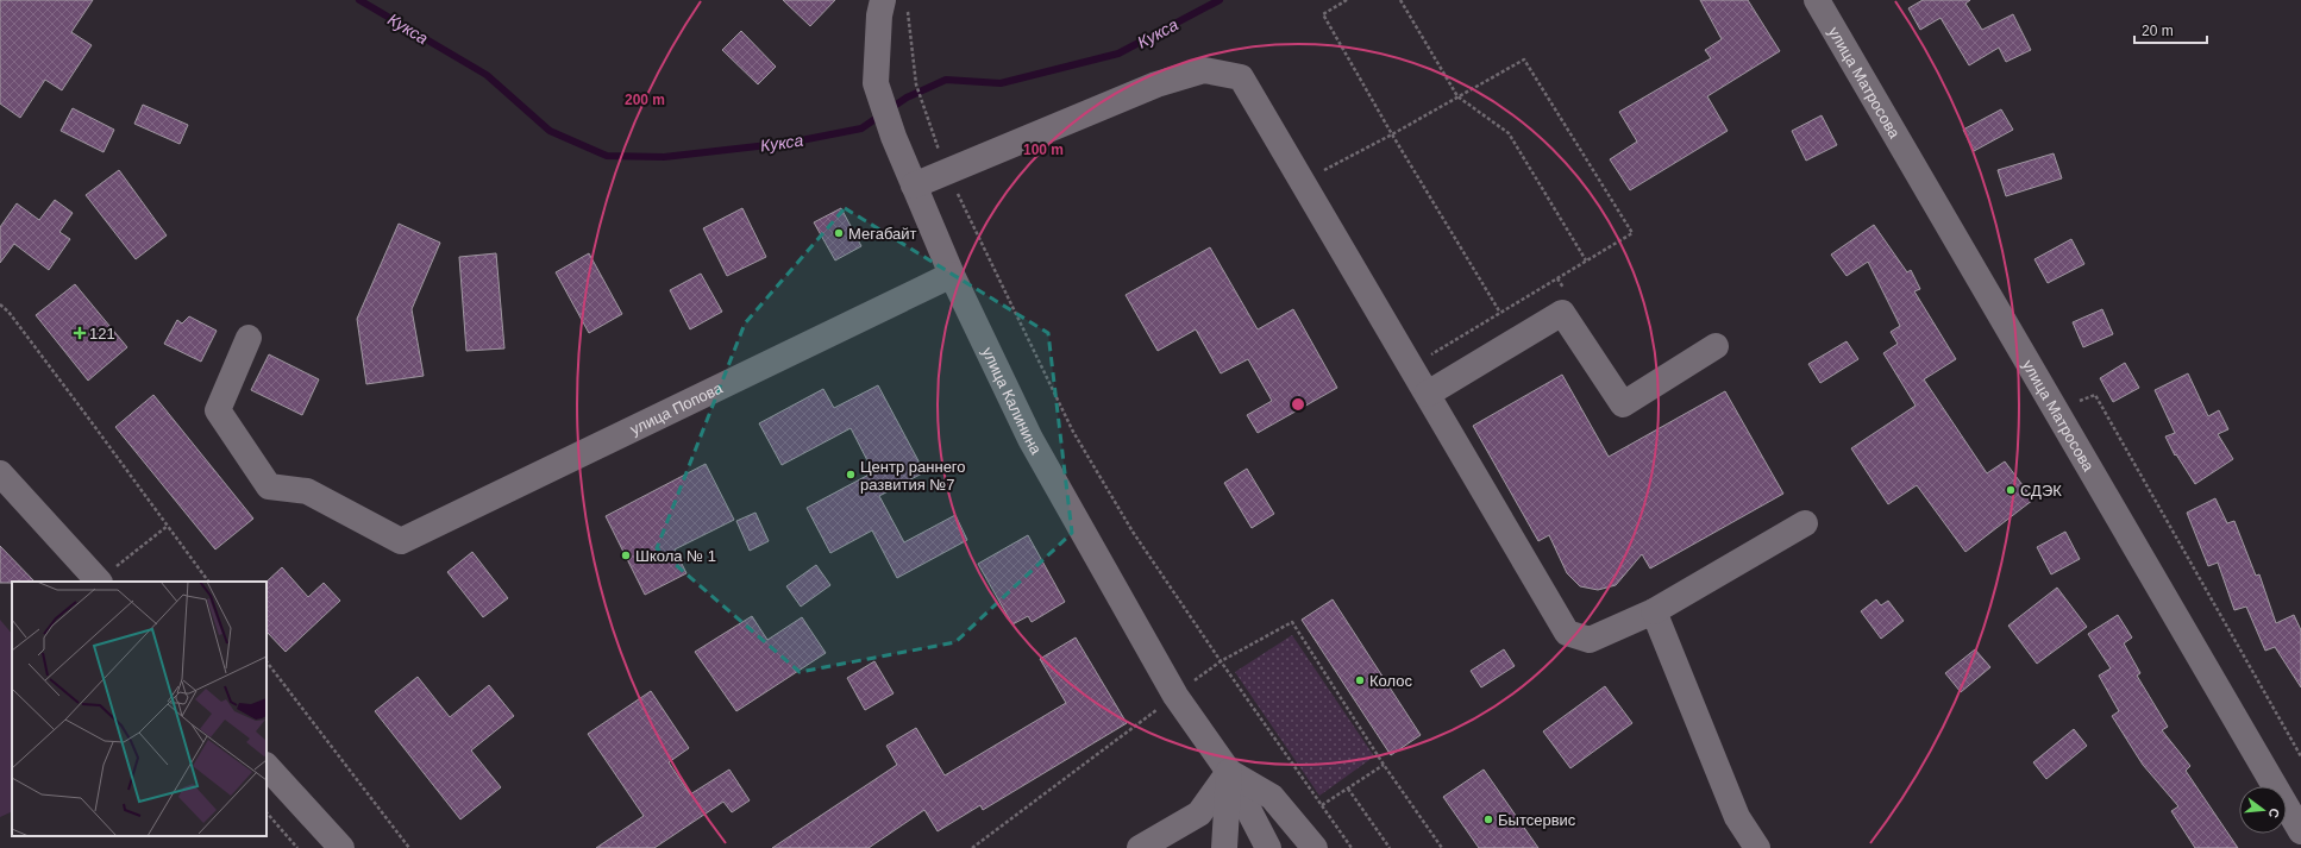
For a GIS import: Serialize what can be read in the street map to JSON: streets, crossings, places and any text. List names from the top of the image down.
{
  "streets": {
    "street": ["улица Матросова", "улица Калинина", "улица Попова"]
  },
  "crossings": [
    ["улица Калинина", "улица Попова"]
  ],
  "water": ["Кукса"],
  "places": {
    "other": [
      "Мегабайт",
      "Центр раннего развития №7",
      "СДЭК",
      "Школа № 1",
      "Колос",
      "Бытсервис"
    ],
    "health": ["121"]
  },
  "scale_bar": "20 m",
  "north": "right",
  "rings": ["200 m", "100 m"]
}
